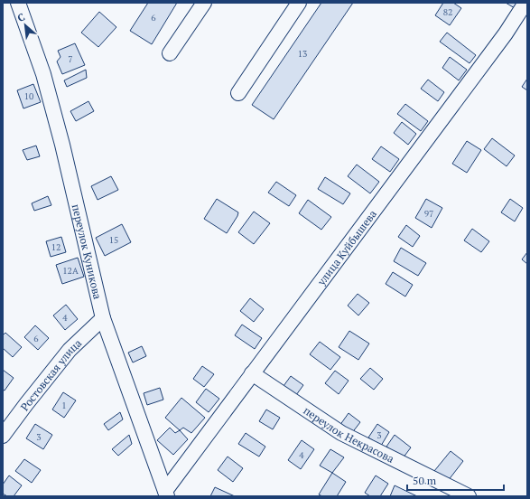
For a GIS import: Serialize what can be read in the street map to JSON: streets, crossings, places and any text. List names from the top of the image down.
{
  "streets": {
    "street": [
      "улица Куйбышева",
      "переулок Куникова",
      "Ростовская улица",
      "переулок Некрасова"
    ]
  },
  "crossings": [
    ["улица Куйбышева", "переулок Куникова"],
    ["улица Куйбышева", "переулок Некрасова"],
    ["переулок Куникова", "Ростовская улица"]
  ],
  "house_numbers": [
    "82",
    "6",
    "13",
    "7",
    "10",
    "97",
    "15",
    "12",
    "12А",
    "4",
    "6",
    "1",
    "3",
    "3",
    "4"
  ],
  "scale_bar": "50 m",
  "north": "top left"
}
